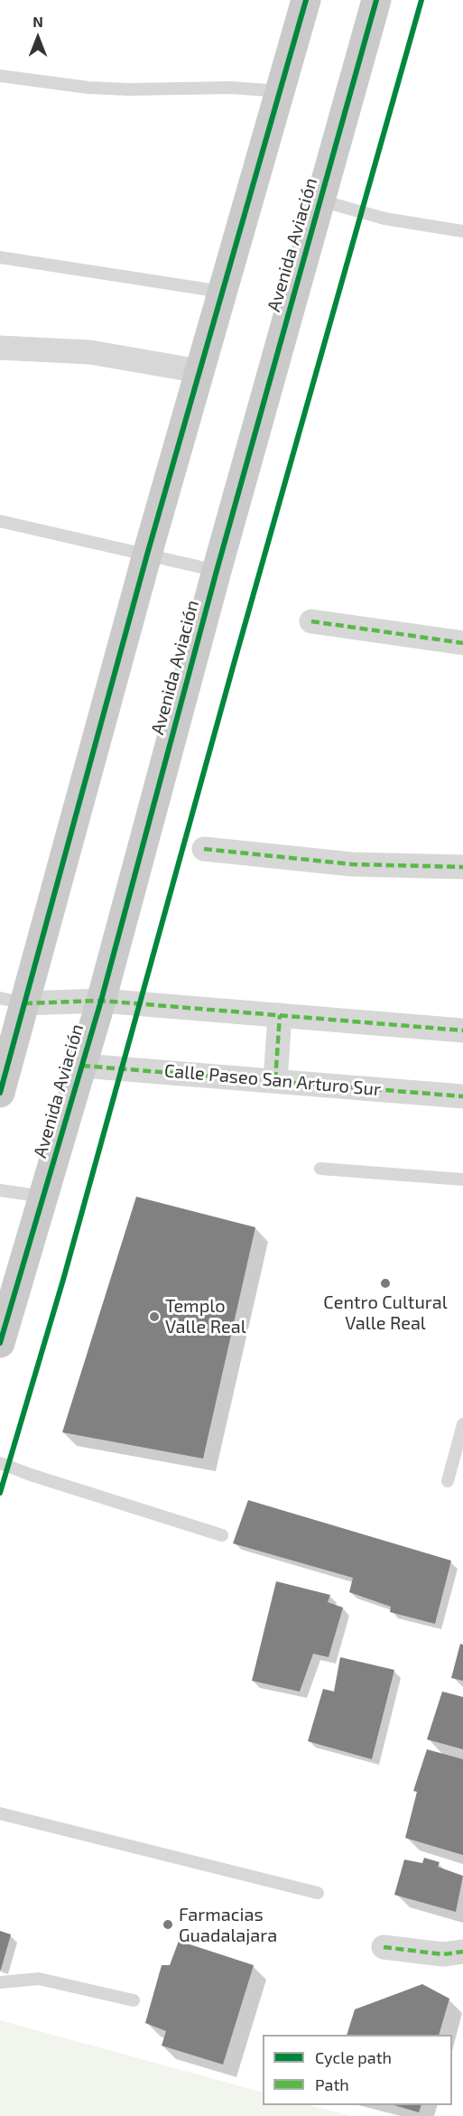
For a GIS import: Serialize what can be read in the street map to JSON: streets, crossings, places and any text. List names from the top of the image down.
{
  "streets": {
    "main road": ["Avenida Aviación"],
    "street": ["Calle Paseo San Arturo Sur"]
  },
  "crossings": [
    ["Avenida Aviación", "Calle Paseo San Arturo Sur"]
  ],
  "places": ["Centro Cultural Valle Real", "Templo Valle Real", "Farmacias Guadalajara"],
  "legend": ["Cycle path", "Path"],
  "north": "top"
}
